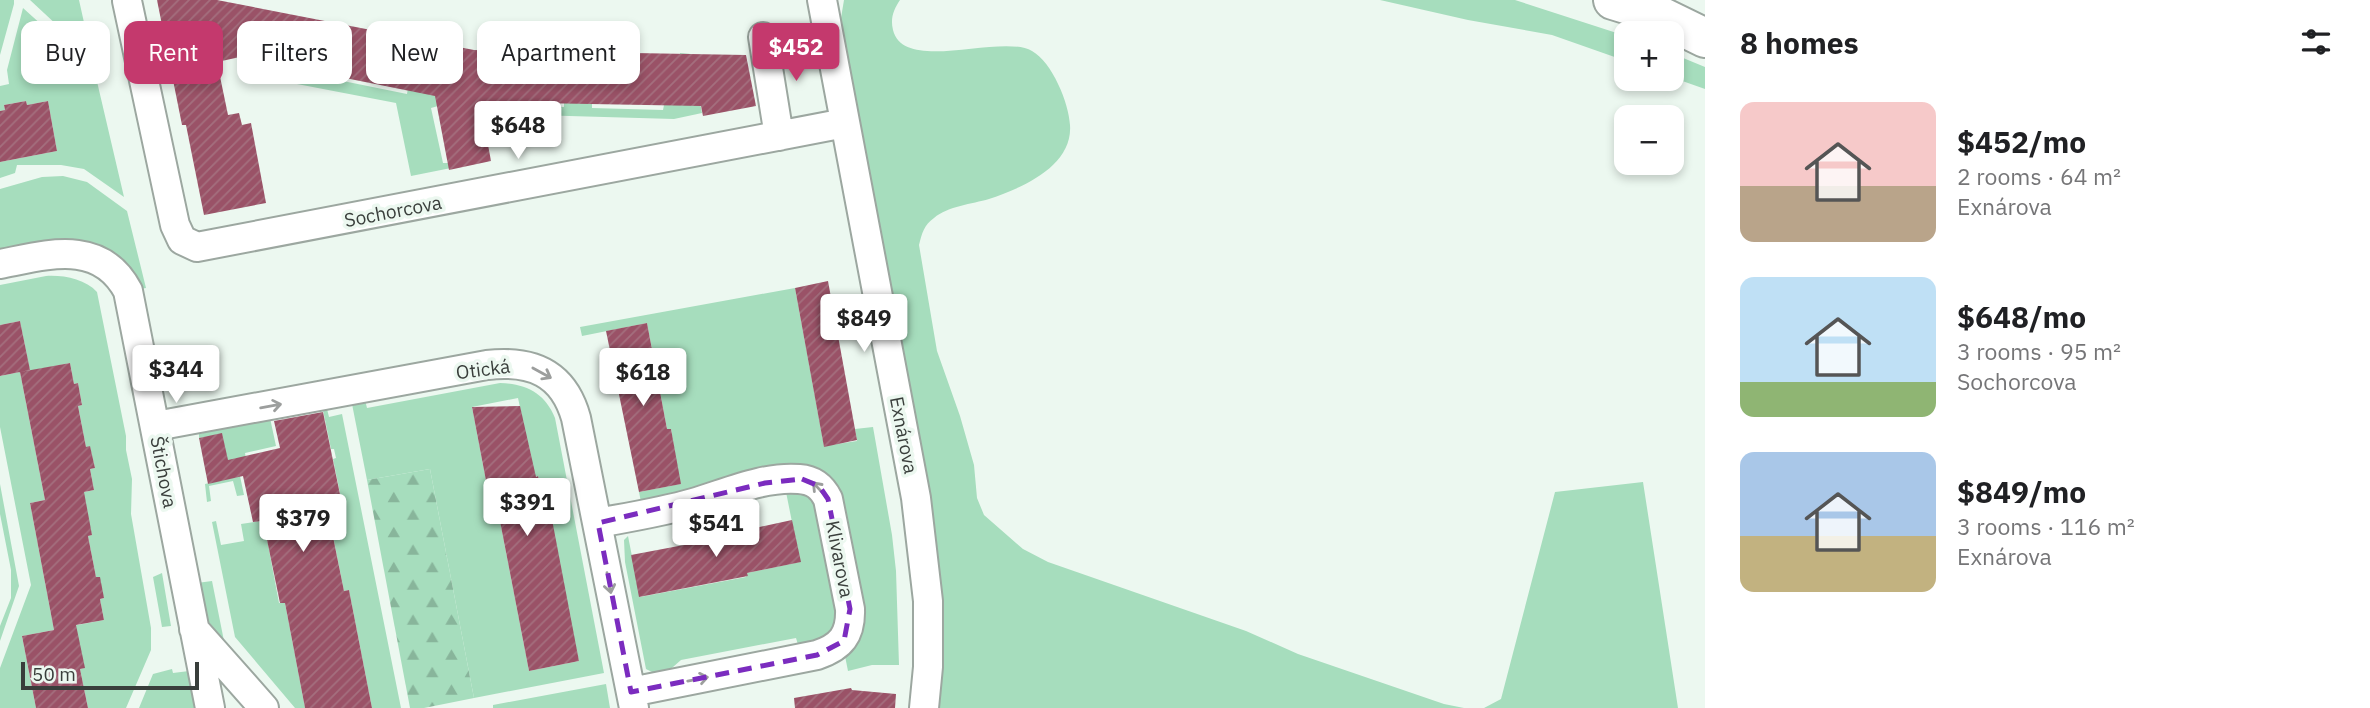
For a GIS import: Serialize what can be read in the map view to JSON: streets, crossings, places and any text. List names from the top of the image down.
{
  "streets": {
    "street": [
      "Sochorcova",
      "Otická",
      "Exnárova",
      "Štichova",
      "Klivarova"
    ]
  },
  "crossings": [
    ["Sochorcova", "Exnárova"],
    ["Otická", "Štichova"],
    ["Otická", "Klivarova"]
  ],
  "scale_bar": "50 m",
  "page": {
    "heading": "8 homes",
    "map_buttons": ["+", "−"],
    "chip": [
      "Buy",
      "Rent",
      "Filters",
      "New",
      "Apartment"
    ],
    "price": [
      "$452",
      "$648",
      "$849",
      "$344",
      "$618",
      "$391",
      "$379",
      "$541"
    ],
    "list": [
      {
        "name": "$452/mo",
        "note": "2 rooms · 64 m² · Exnárova"
      },
      {
        "name": "$648/mo",
        "note": "3 rooms · 95 m² · Sochorcova"
      },
      {
        "name": "$849/mo",
        "note": "3 rooms · 116 m² · Exnárova"
      }
    ],
    "scale": "50 m"
  }
}
